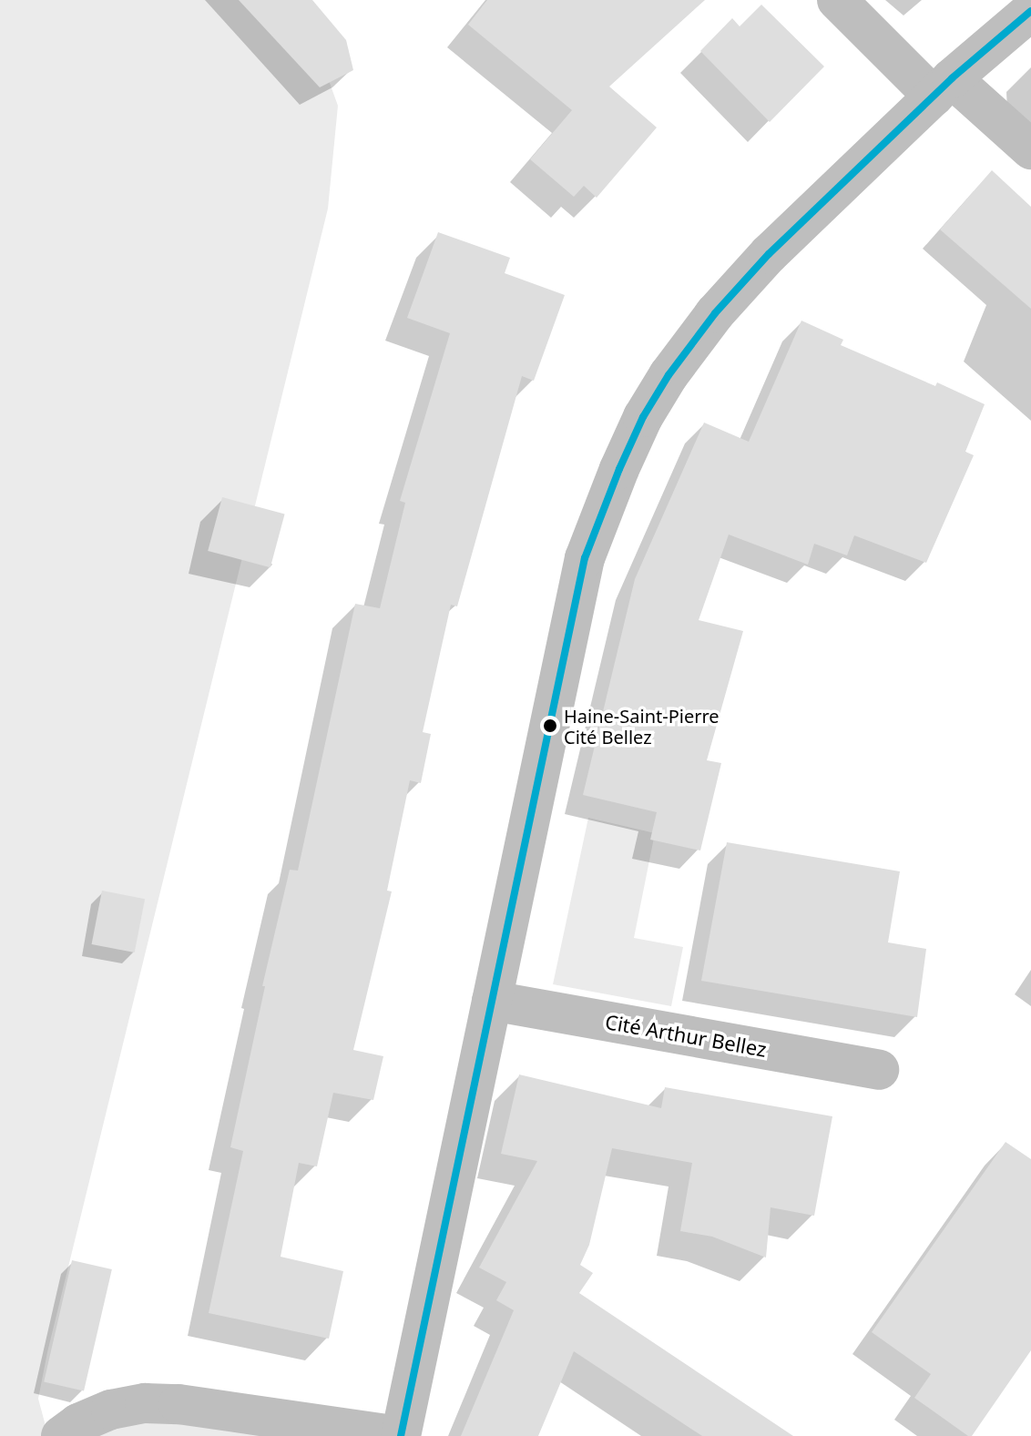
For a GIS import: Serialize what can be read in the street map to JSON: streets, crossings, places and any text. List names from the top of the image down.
{
  "streets": {
    "street": ["Cité Arthur Bellez"]
  },
  "places": ["Haine-Saint-Pierre Cité Bellez"]
}
